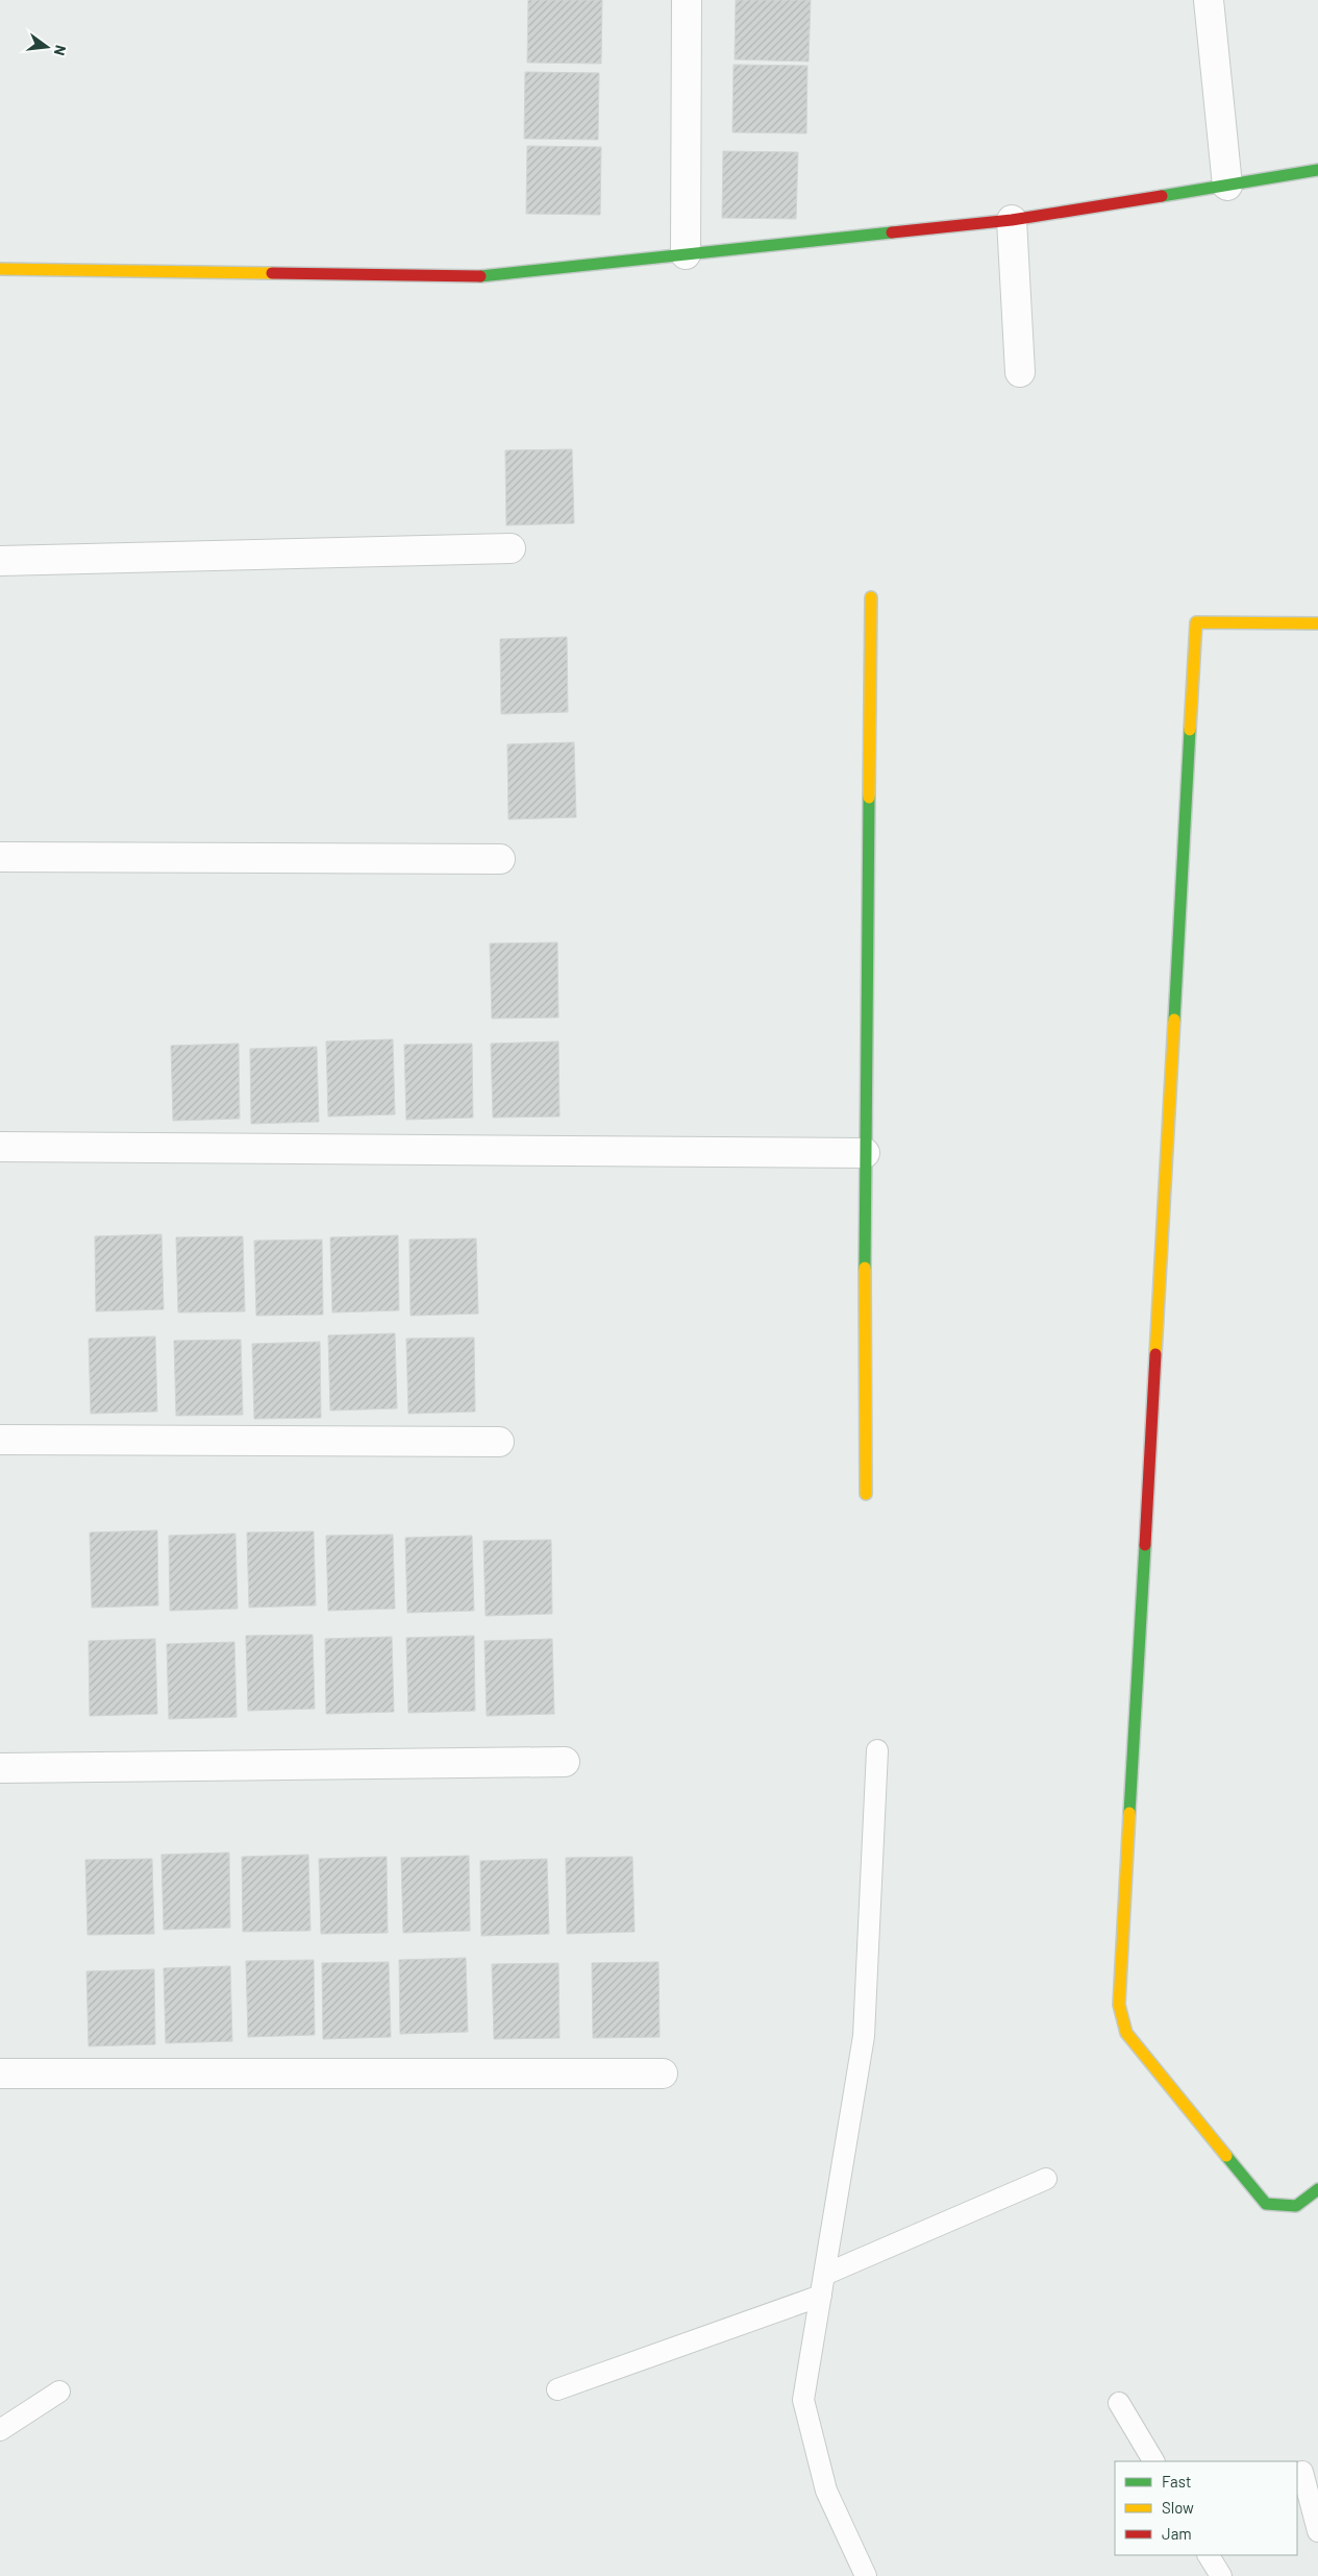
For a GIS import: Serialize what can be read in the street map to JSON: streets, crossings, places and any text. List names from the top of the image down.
{
  "legend": ["Fast", "Slow", "Jam"],
  "north": "right"
}
